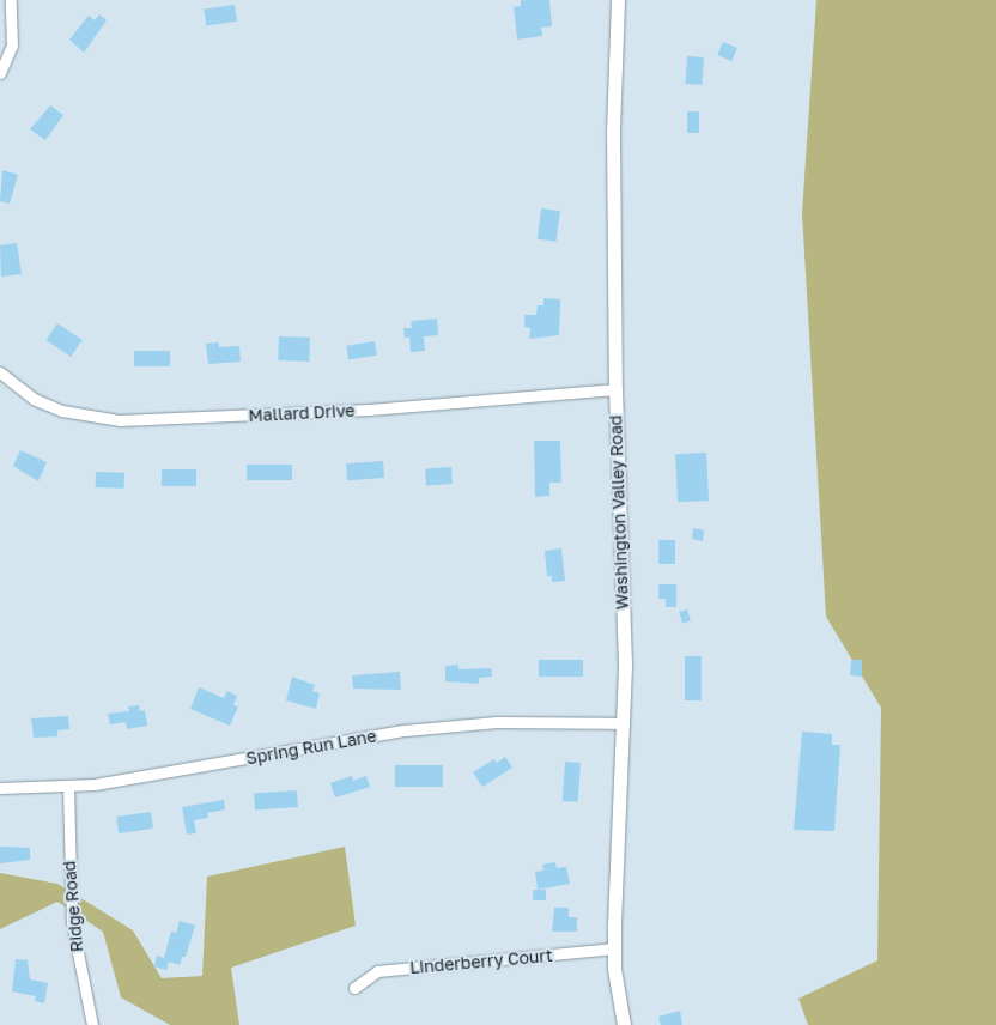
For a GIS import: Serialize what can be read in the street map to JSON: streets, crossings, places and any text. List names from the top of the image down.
{
  "streets": {
    "street": [
      "Mallard Drive",
      "Washington Valley Road",
      "Spring Run Lane",
      "Ridge Road",
      "Linderberry Court"
    ]
  },
  "crossings": [
    ["Mallard Drive", "Washington Valley Road"],
    ["Washington Valley Road", "Spring Run Lane"],
    ["Washington Valley Road", "Linderberry Court"],
    ["Spring Run Lane", "Ridge Road"]
  ]
}
